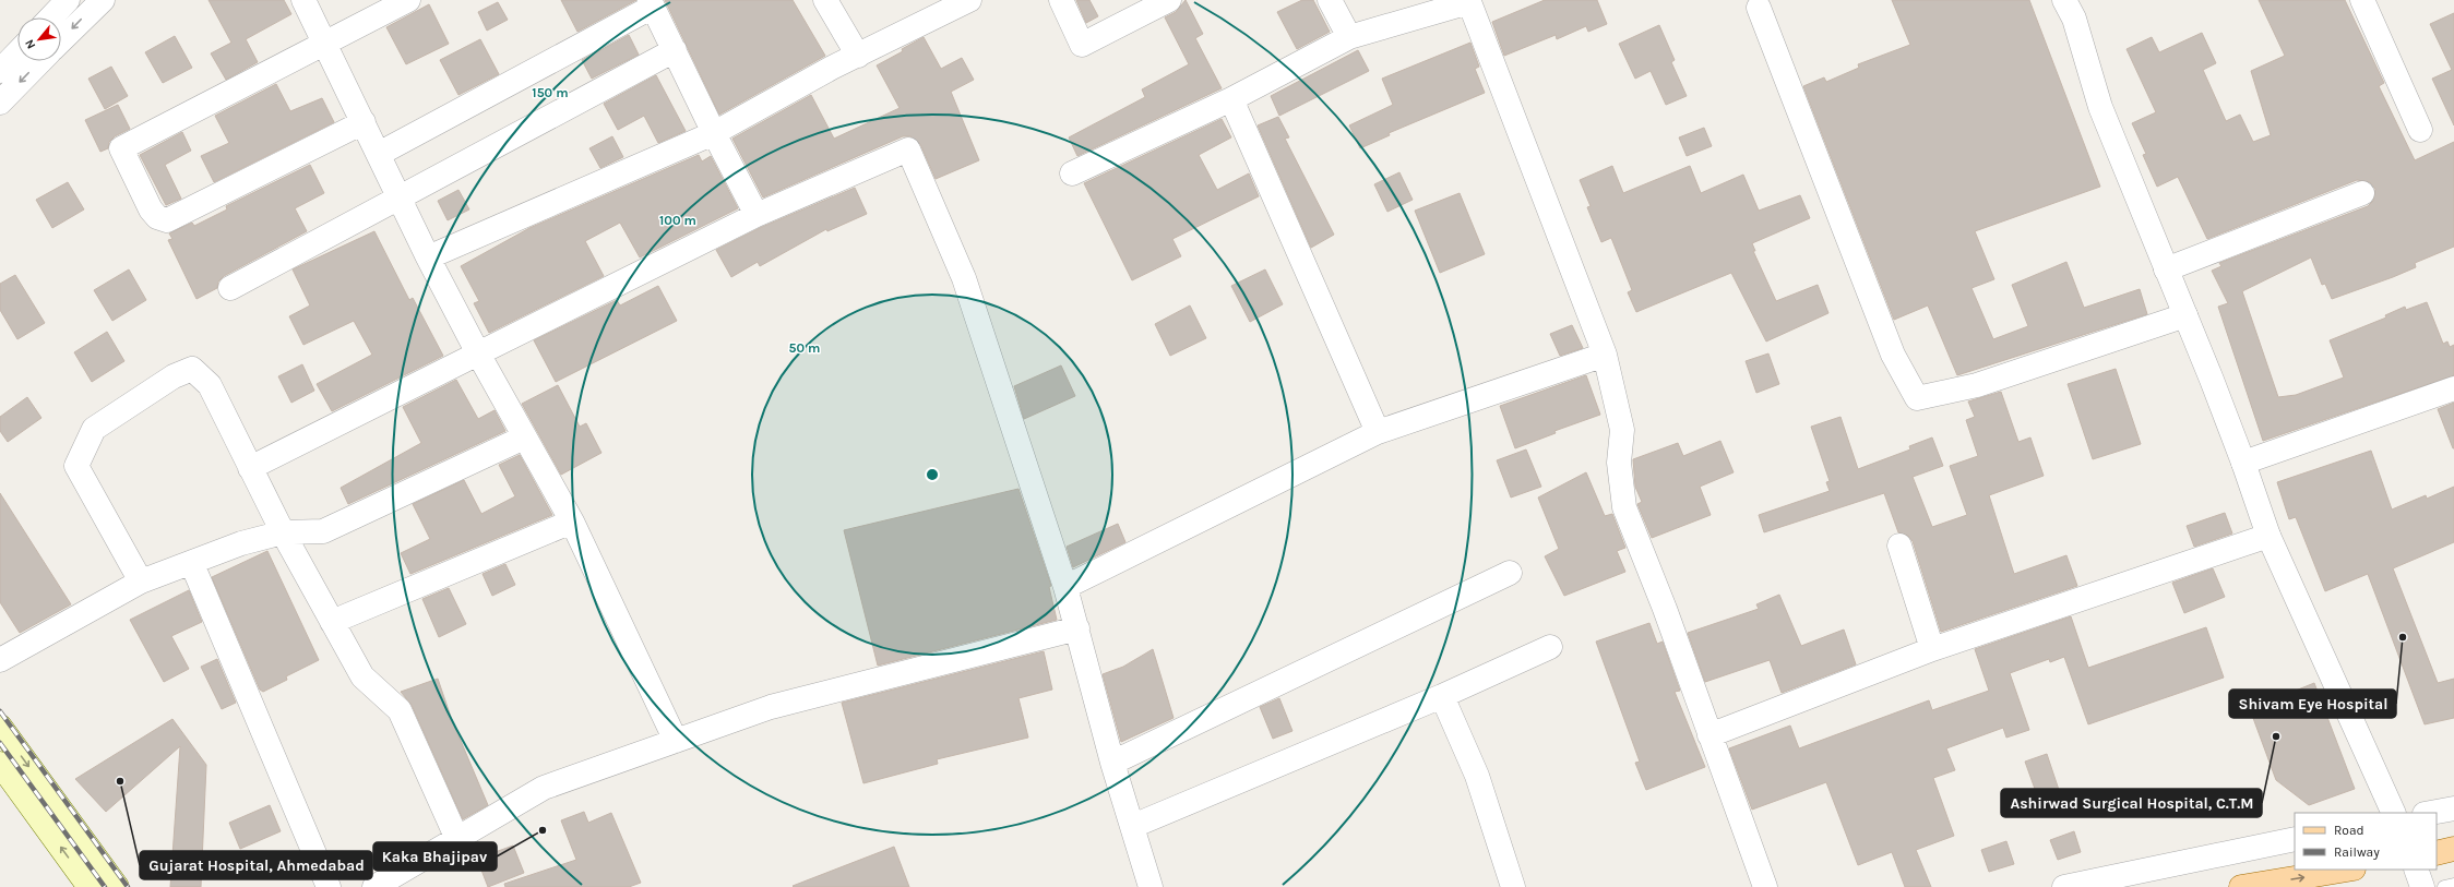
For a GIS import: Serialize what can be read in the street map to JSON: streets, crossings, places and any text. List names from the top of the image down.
{
  "places": [
    "Shivam Eye Hospital",
    "Ashirwad Surgical Hospital, C.T.M",
    "Gujarat Hospital, Ahmedabad",
    "Kaka Bhajipav"
  ],
  "legend": ["Road", "Railway"],
  "north": "bottom left",
  "rings": ["150 m", "100 m", "50 m"]
}
